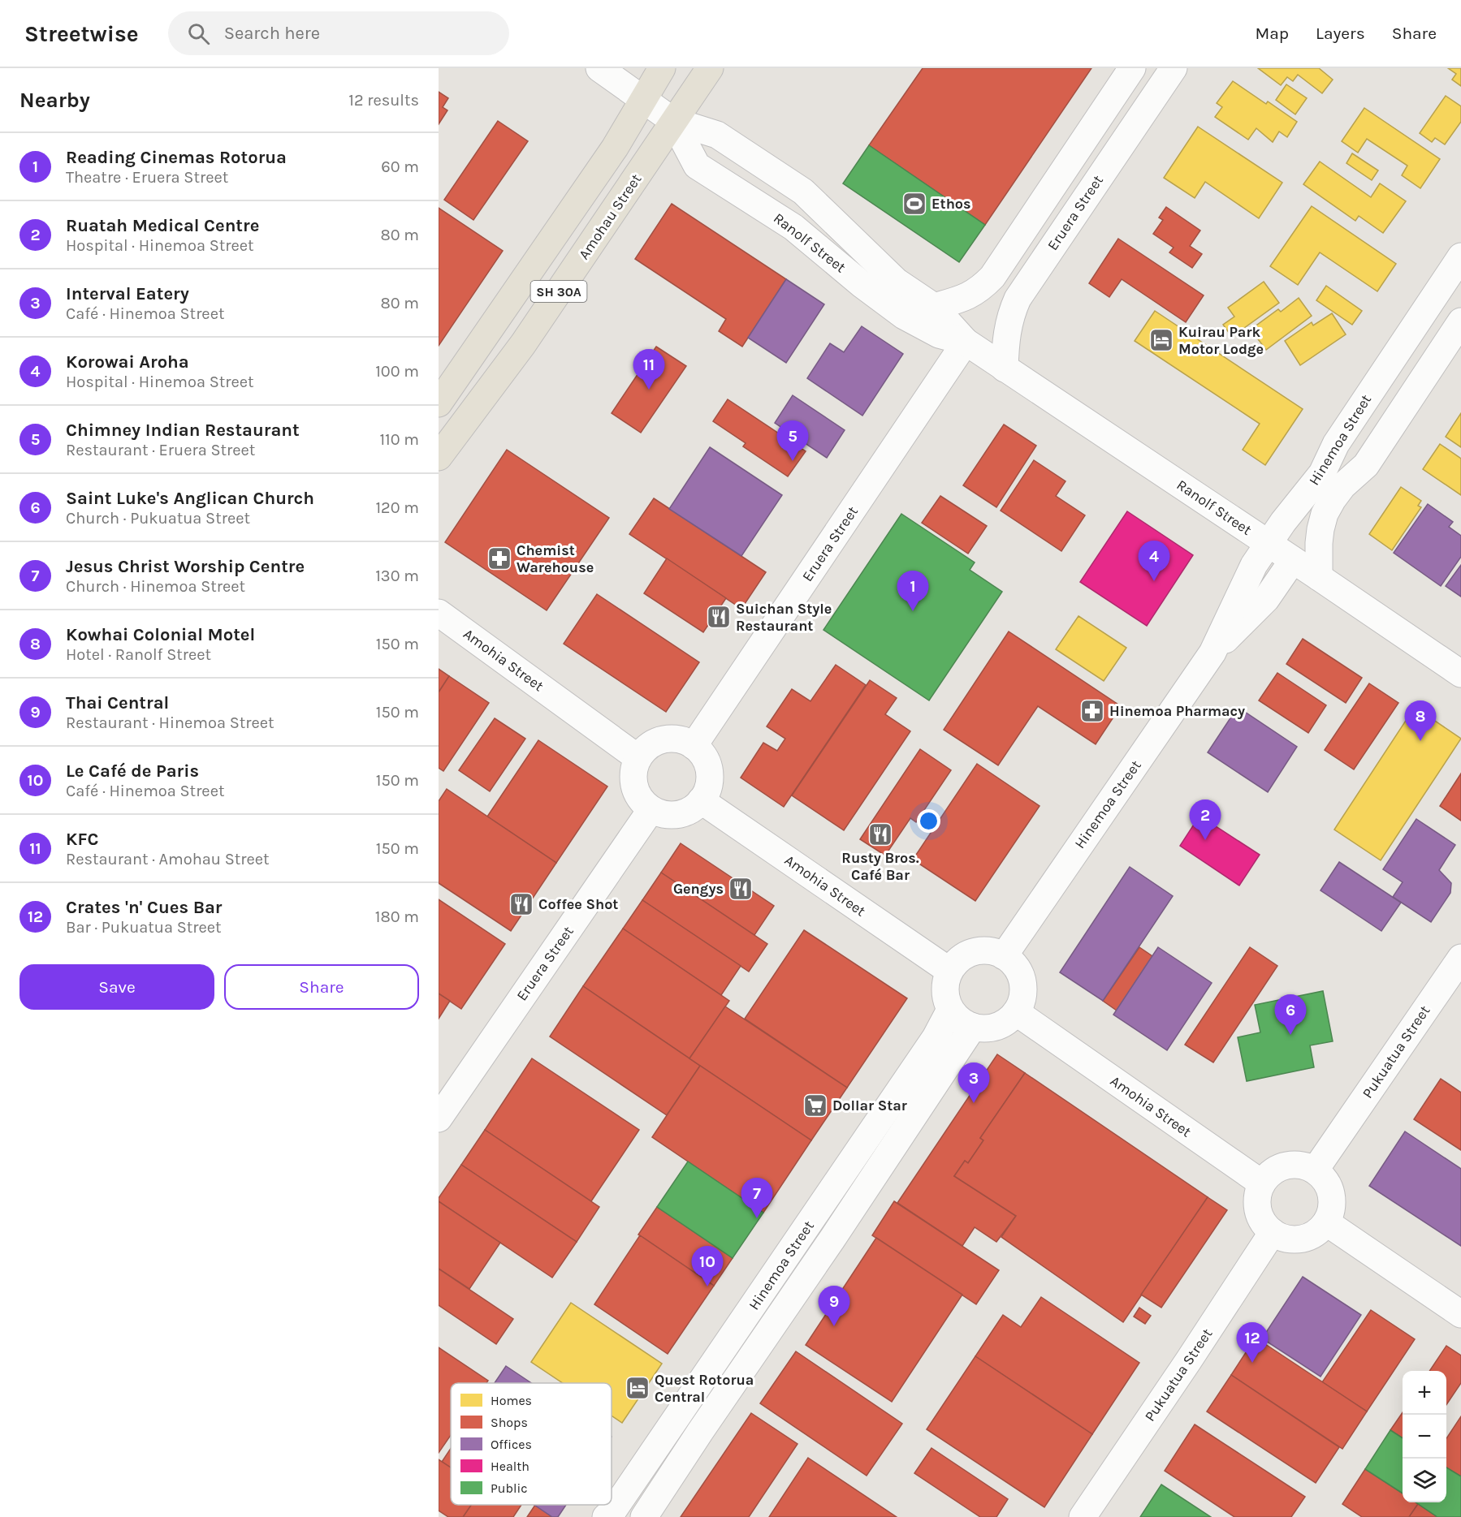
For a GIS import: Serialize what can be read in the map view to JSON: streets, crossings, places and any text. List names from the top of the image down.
{
  "streets": {
    "main road": ["Amohau Street", "SH 30A"],
    "street": [
      "Eruera Street",
      "Ranolf Street",
      "Hinemoa Street",
      "Amohia Street",
      "Pukuatua Street"
    ]
  },
  "crossings": [
    ["Eruera Street", "Ranolf Street"],
    ["Eruera Street", "Amohia Street"],
    ["Amohau Street", "Ranolf Street"],
    ["Ranolf Street", "SH 30A"],
    ["Ranolf Street", "Hinemoa Street"],
    ["Hinemoa Street", "Amohia Street"],
    ["Amohia Street", "Pukuatua Street"]
  ],
  "places": {
    "sports": ["Ethos"],
    "hotel": ["Kuirau Park Motor Lodge", "Quest Rotorua Central"],
    "pharmacy": ["Chemist Warehouse", "Hinemoa Pharmacy"],
    "restaurant": [
      "Suichan Style Restaurant",
      "Rusty Bros. Café Bar",
      "Gengys",
      "Coffee Shot"
    ],
    "supermarket": ["Dollar Star"]
  },
  "legend": [
    "Homes",
    "Shops",
    "Offices",
    "Health",
    "Public"
  ],
  "page": {
    "header": "Streetwise",
    "search": "Search here",
    "nav": ["Map", "Layers", "Share"],
    "heading": ["Nearby", "12 results"],
    "list": [
      {
        "mark": "1",
        "name": "Reading Cinemas Rotorua",
        "note": "Theatre · Eruera Street",
        "value": "60 m"
      },
      {
        "mark": "2",
        "name": "Ruatah Medical Centre",
        "note": "Hospital · Hinemoa Street",
        "value": "80 m"
      },
      {
        "mark": "3",
        "name": "Interval Eatery",
        "note": "Café · Hinemoa Street",
        "value": "80 m"
      },
      {
        "mark": "4",
        "name": "Korowai Aroha",
        "note": "Hospital · Hinemoa Street",
        "value": "100 m"
      },
      {
        "mark": "5",
        "name": "Chimney Indian Restaurant",
        "note": "Restaurant · Eruera Street",
        "value": "110 m"
      },
      {
        "mark": "6",
        "name": "Saint Luke's Anglican Church",
        "note": "Church · Pukuatua Street",
        "value": "120 m"
      },
      {
        "mark": "7",
        "name": "Jesus Christ Worship Centre",
        "note": "Church · Hinemoa Street",
        "value": "130 m"
      },
      {
        "mark": "8",
        "name": "Kowhai Colonial Motel",
        "note": "Hotel · Ranolf Street",
        "value": "150 m"
      },
      {
        "mark": "9",
        "name": "Thai Central",
        "note": "Restaurant · Hinemoa Street",
        "value": "150 m"
      },
      {
        "mark": "10",
        "name": "Le Café de Paris",
        "note": "Café · Hinemoa Street",
        "value": "150 m"
      },
      {
        "mark": "11",
        "name": "KFC",
        "note": "Restaurant · Amohau Street",
        "value": "150 m"
      },
      {
        "mark": "12",
        "name": "Crates 'n' Cues Bar",
        "note": "Bar · Pukuatua Street",
        "value": "180 m"
      }
    ],
    "pins": [
      "11",
      "5",
      "4",
      "1",
      "8",
      "2",
      "6",
      "3",
      "7",
      "10",
      "9",
      "12"
    ],
    "buttons": ["Save", "Share"],
    "map_buttons": ["+", "−"]
  }
}
